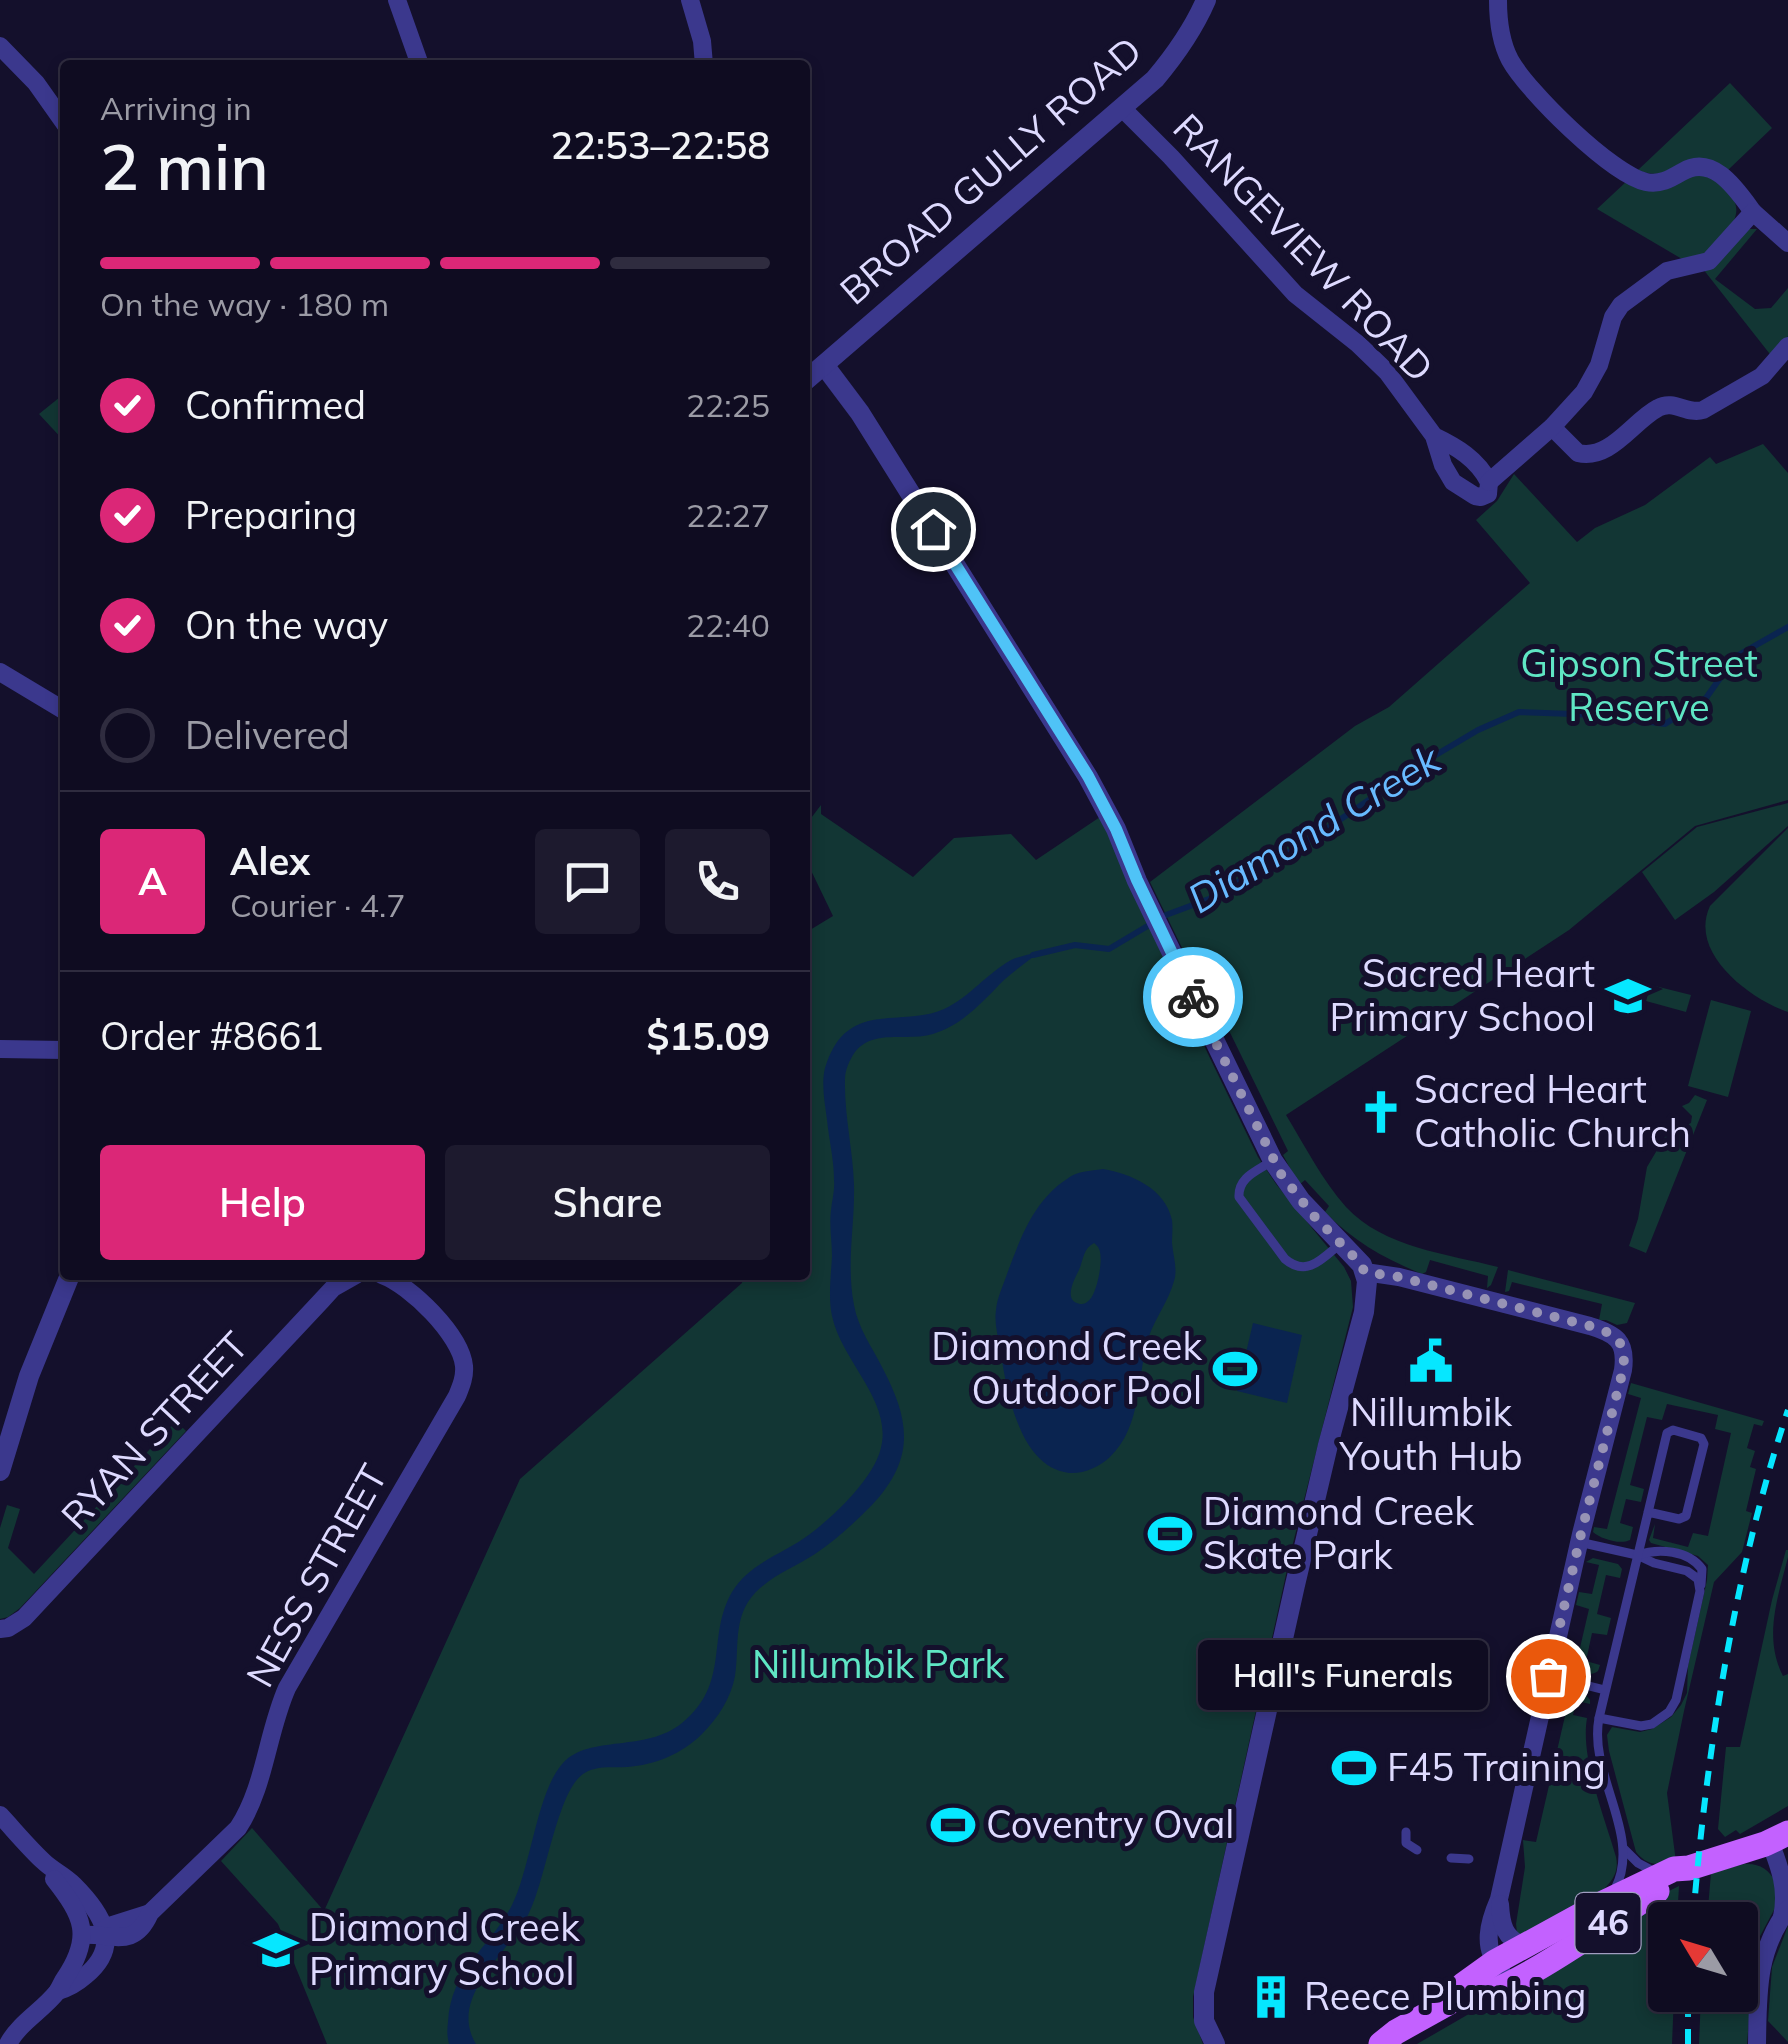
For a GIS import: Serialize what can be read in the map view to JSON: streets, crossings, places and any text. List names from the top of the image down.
{
  "streets": {
    "main road": ["46"],
    "street": [
      "BROAD GULLY ROAD",
      "RANGEVIEW ROAD",
      "RYAN STREET",
      "NESS STREET"
    ]
  },
  "crossings": [
    ["BROAD GULLY ROAD", "RANGEVIEW ROAD"]
  ],
  "water": ["Diamond Creek"],
  "parks": ["Gipson Street Reserve", "Nillumbik Park"],
  "places": {
    "school or university": ["Sacred Heart Primary School", "Diamond Creek Primary School"],
    "church": ["Sacred Heart Catholic Church"],
    "public building": ["Nillumbik Youth Hub"],
    "sports": [
      "Diamond Creek Outdoor Pool",
      "Diamond Creek Skate Park",
      "F45 Training",
      "Coventry Oval"
    ],
    "other": ["Hall's Funerals"],
    "building": ["Reece Plumbing"]
  },
  "north": "top left",
  "page": {
    "heading": ["2 min", "Arriving in", "22:53–22:58"],
    "panel": [
      "Alex",
      "Courier · 4.7",
      "Order #8661",
      "$15.09"
    ],
    "bar": "On the way · 180 m",
    "list": [
      ["Confirmed", "22:25"],
      ["Preparing", "22:27"],
      ["On the way", "22:40"],
      "Delivered"
    ],
    "round": "A",
    "buttons": ["Help", "Share"],
    "bubble": "Hall's Funerals"
  }
}
